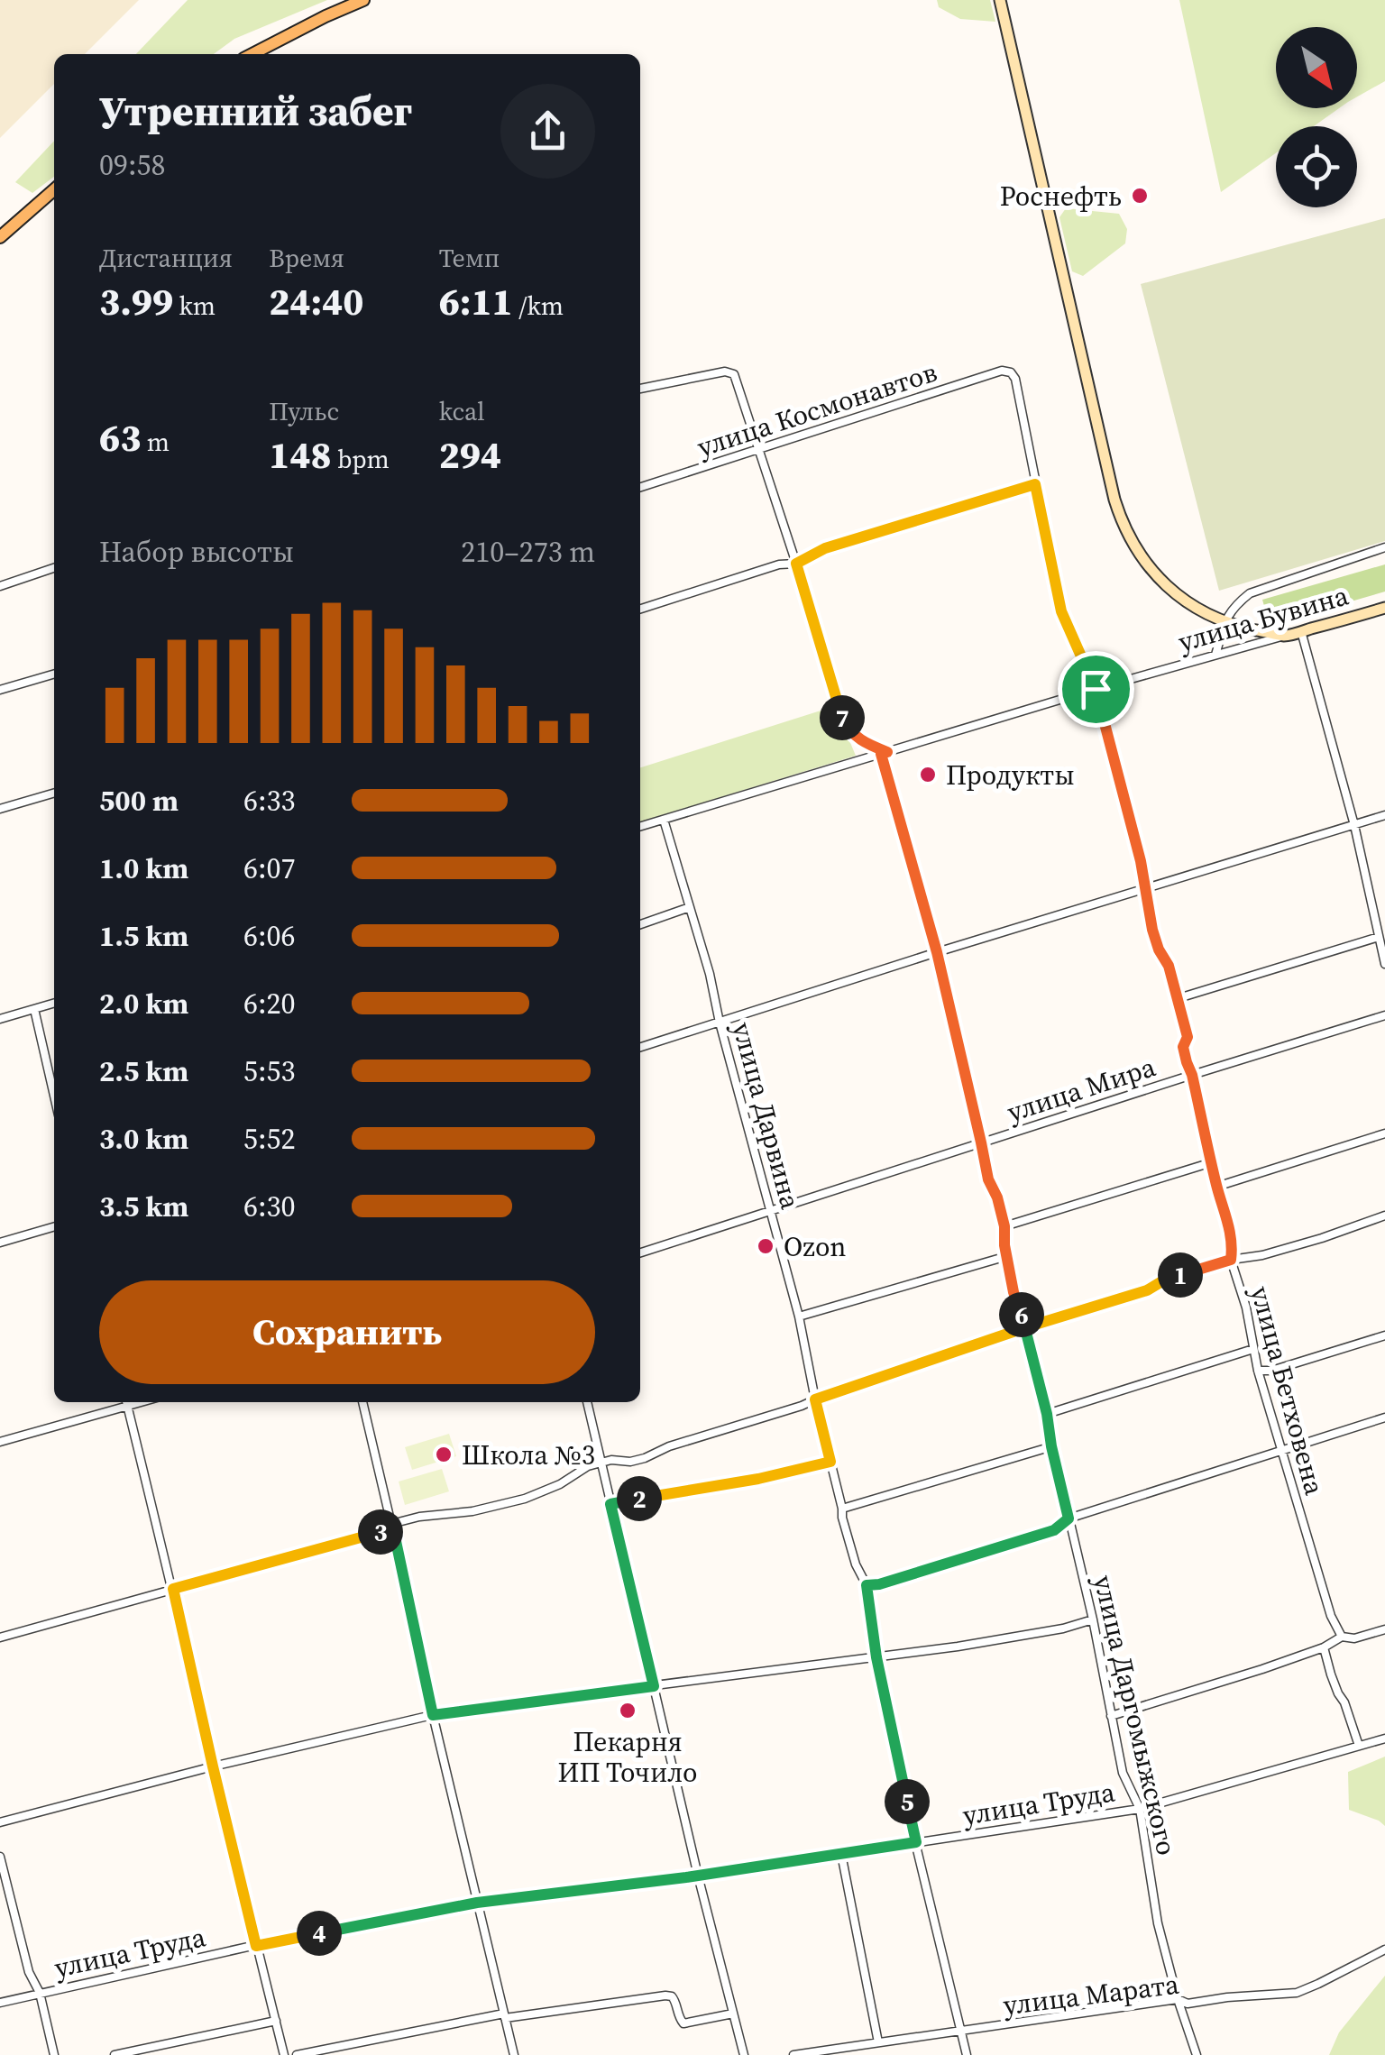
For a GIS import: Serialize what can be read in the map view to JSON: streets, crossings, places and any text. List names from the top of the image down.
{
  "streets": {
    "street": [
      "улица Космонавтов",
      "улица Бувина",
      "улица Мира",
      "улица Дарвина",
      "улица Бетховена",
      "улица Даргомыжского",
      "улица Труда",
      "улица Марата"
    ]
  },
  "crossings": [
    ["улица Космонавтов", "улица Бетховена"],
    ["улица Бувина", "улица Дарвина"],
    ["улица Бувина", "улица Бетховена"],
    ["улица Бувина", "улица Даргомыжского"],
    ["улица Мира", "улица Дарвина"],
    ["улица Мира", "улица Бетховена"],
    ["улица Мира", "улица Даргомыжского"],
    ["улица Дарвина", "улица Труда"],
    ["улица Дарвина", "улица Марата"],
    ["улица Даргомыжского", "улица Труда"],
    ["улица Даргомыжского", "улица Марата"]
  ],
  "places": [
    "Роснефть",
    "Продукты",
    "Ozon",
    "Школа №3",
    "Пекарня ИП Точило"
  ],
  "north": "bottom right",
  "page": {
    "heading": ["Утренний забег", "09:58"],
    "stats": [
      ["Дистанция", "3.99 km"],
      ["Время", "24:40"],
      ["Темп", "6:11 /km"],
      ["63 m"],
      ["Пульс", "148 bpm"],
      ["kcal", "294"]
    ],
    "chart": ["Набор высоты", "210–273 m"],
    "pins": [
      "7",
      "1",
      "6",
      "2",
      "3",
      "5",
      "4"
    ],
    "list": [
      {
        "name": "500 m",
        "note": "6:33"
      },
      {
        "name": "1.0 km",
        "note": "6:07"
      },
      {
        "name": "1.5 km",
        "note": "6:06"
      },
      {
        "name": "2.0 km",
        "note": "6:20"
      },
      {
        "name": "2.5 km",
        "note": "5:53"
      },
      {
        "name": "3.0 km",
        "note": "5:52"
      },
      {
        "name": "3.5 km",
        "note": "6:30"
      }
    ],
    "buttons": "Сохранить"
  }
}
